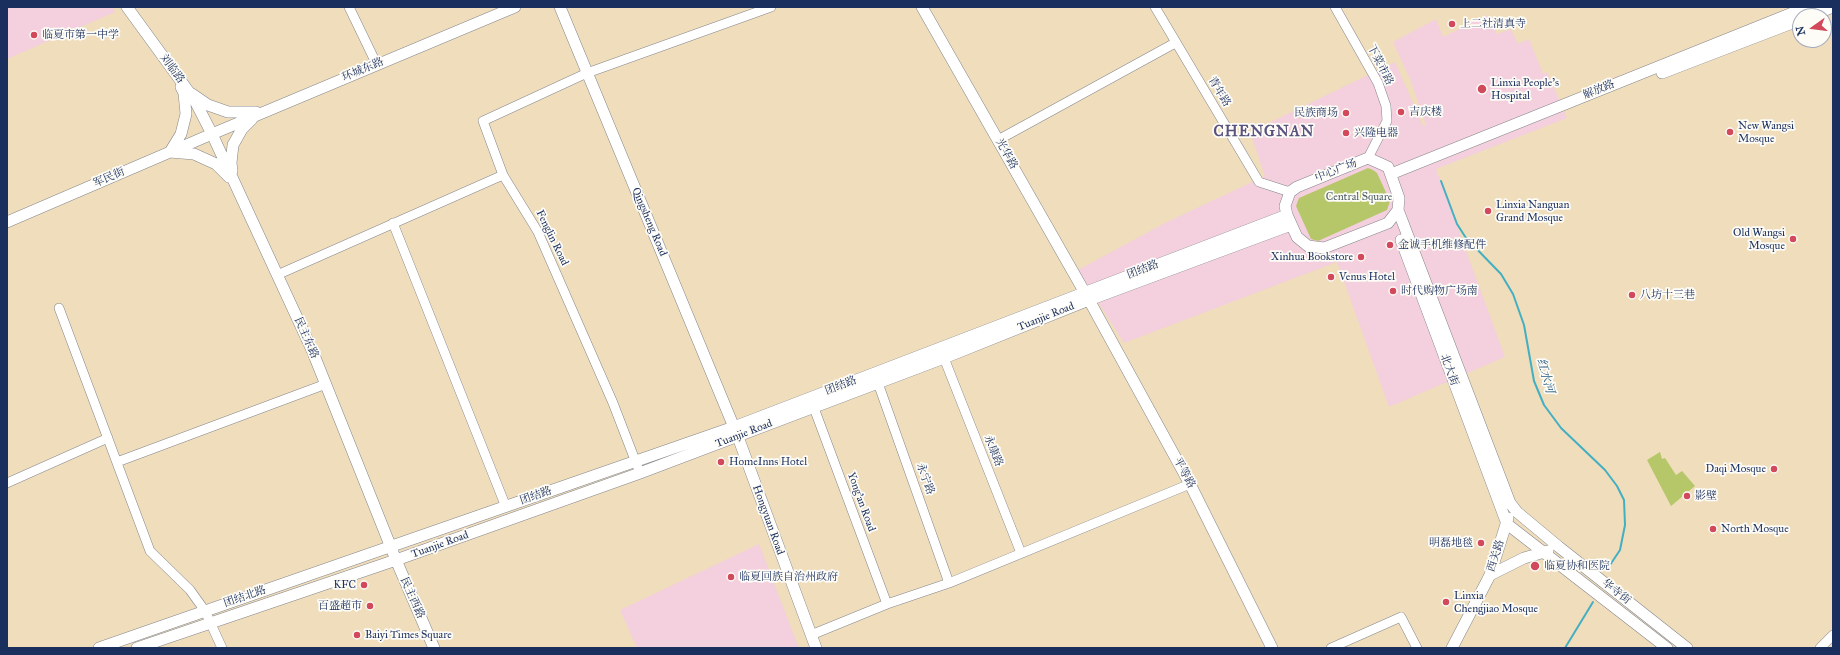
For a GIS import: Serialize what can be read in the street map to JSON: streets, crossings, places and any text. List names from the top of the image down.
{
  "streets": {
    "main road": [
      "刘临路",
      "环城东路",
      "解放路",
      "光华路",
      "中心广场",
      "军民街",
      "Qingsheng Road",
      "团结路",
      "Tuanjie Road",
      "民主东路",
      "北大街",
      "平等路",
      "Hongyuan Road",
      "西关路",
      "华寺街",
      "团结北路",
      "民主西路"
    ],
    "street": [
      "下菜市路",
      "青年路",
      "Fenglin Road",
      "永康路",
      "永宁路",
      "Yong'an Road"
    ]
  },
  "crossings": [
    ["下菜市路", "解放路"],
    ["下菜市路", "青年路"],
    ["下菜市路", "中心广场"],
    ["下菜市路", "团结路"],
    ["下菜市路", "北大街"],
    ["刘临路", "环城东路"],
    ["刘临路", "军民街"],
    ["刘临路", "民主东路"],
    ["环城东路", "军民街"],
    ["环城东路", "民主东路"],
    ["解放路", "青年路"],
    ["解放路", "中心广场"],
    ["解放路", "团结路"],
    ["解放路", "北大街"],
    ["青年路", "中心广场"],
    ["青年路", "团结路"],
    ["青年路", "北大街"],
    ["光华路", "团结路"],
    ["光华路", "Tuanjie Road"],
    ["光华路", "平等路"],
    ["中心广场", "团结路"],
    ["中心广场", "北大街"],
    ["军民街", "民主东路"],
    ["Qingsheng Road", "Fenglin Road"],
    ["Qingsheng Road", "团结路"],
    ["Qingsheng Road", "Tuanjie Road"],
    ["Qingsheng Road", "Hongyuan Road"],
    ["Fenglin Road", "团结路"],
    ["Fenglin Road", "Tuanjie Road"],
    ["团结路", "Tuanjie Road"],
    ["团结路", "民主东路"],
    ["团结路", "北大街"],
    ["团结路", "平等路"],
    ["团结路", "Hongyuan Road"],
    ["团结路", "团结北路"],
    ["团结路", "民主西路"],
    ["Tuanjie Road", "永康路"],
    ["Tuanjie Road", "平等路"],
    ["Tuanjie Road", "永宁路"],
    ["Tuanjie Road", "Yong'an Road"],
    ["Tuanjie Road", "Hongyuan Road"],
    ["Tuanjie Road", "团结北路"],
    ["Tuanjie Road", "民主西路"],
    ["民主东路", "团结北路"],
    ["民主东路", "民主西路"],
    ["北大街", "西关路"],
    ["北大街", "华寺街"],
    ["西关路", "华寺街"],
    ["团结北路", "民主西路"]
  ],
  "districts": ["CHENGNAN"],
  "water": ["红水河"],
  "parks": ["Central Square"],
  "places": [
    "上二社清真寺",
    "临夏市第一中学",
    "Linxia People's Hospital",
    "吉庆楼",
    "民族商场",
    "New Wangsi Mosque",
    "兴隆电器",
    "Linxia Nanguan Grand Mosque",
    "Old Wangsi Mosque",
    "金诚手机维修配件",
    "Xinhua Bookstore",
    "Venus Hotel",
    "时代购物广场南",
    "八坊十三巷",
    "HomeInns Hotel",
    "Daqi Mosque",
    "影壁",
    "North Mosque",
    "明磊地毯",
    "临夏协和医院",
    "临夏回族自治州政府",
    "KFC",
    "Linxia Chengjiao Mosque",
    "百盛超市",
    "Baiyi Times Square"
  ],
  "north": "left"
}
